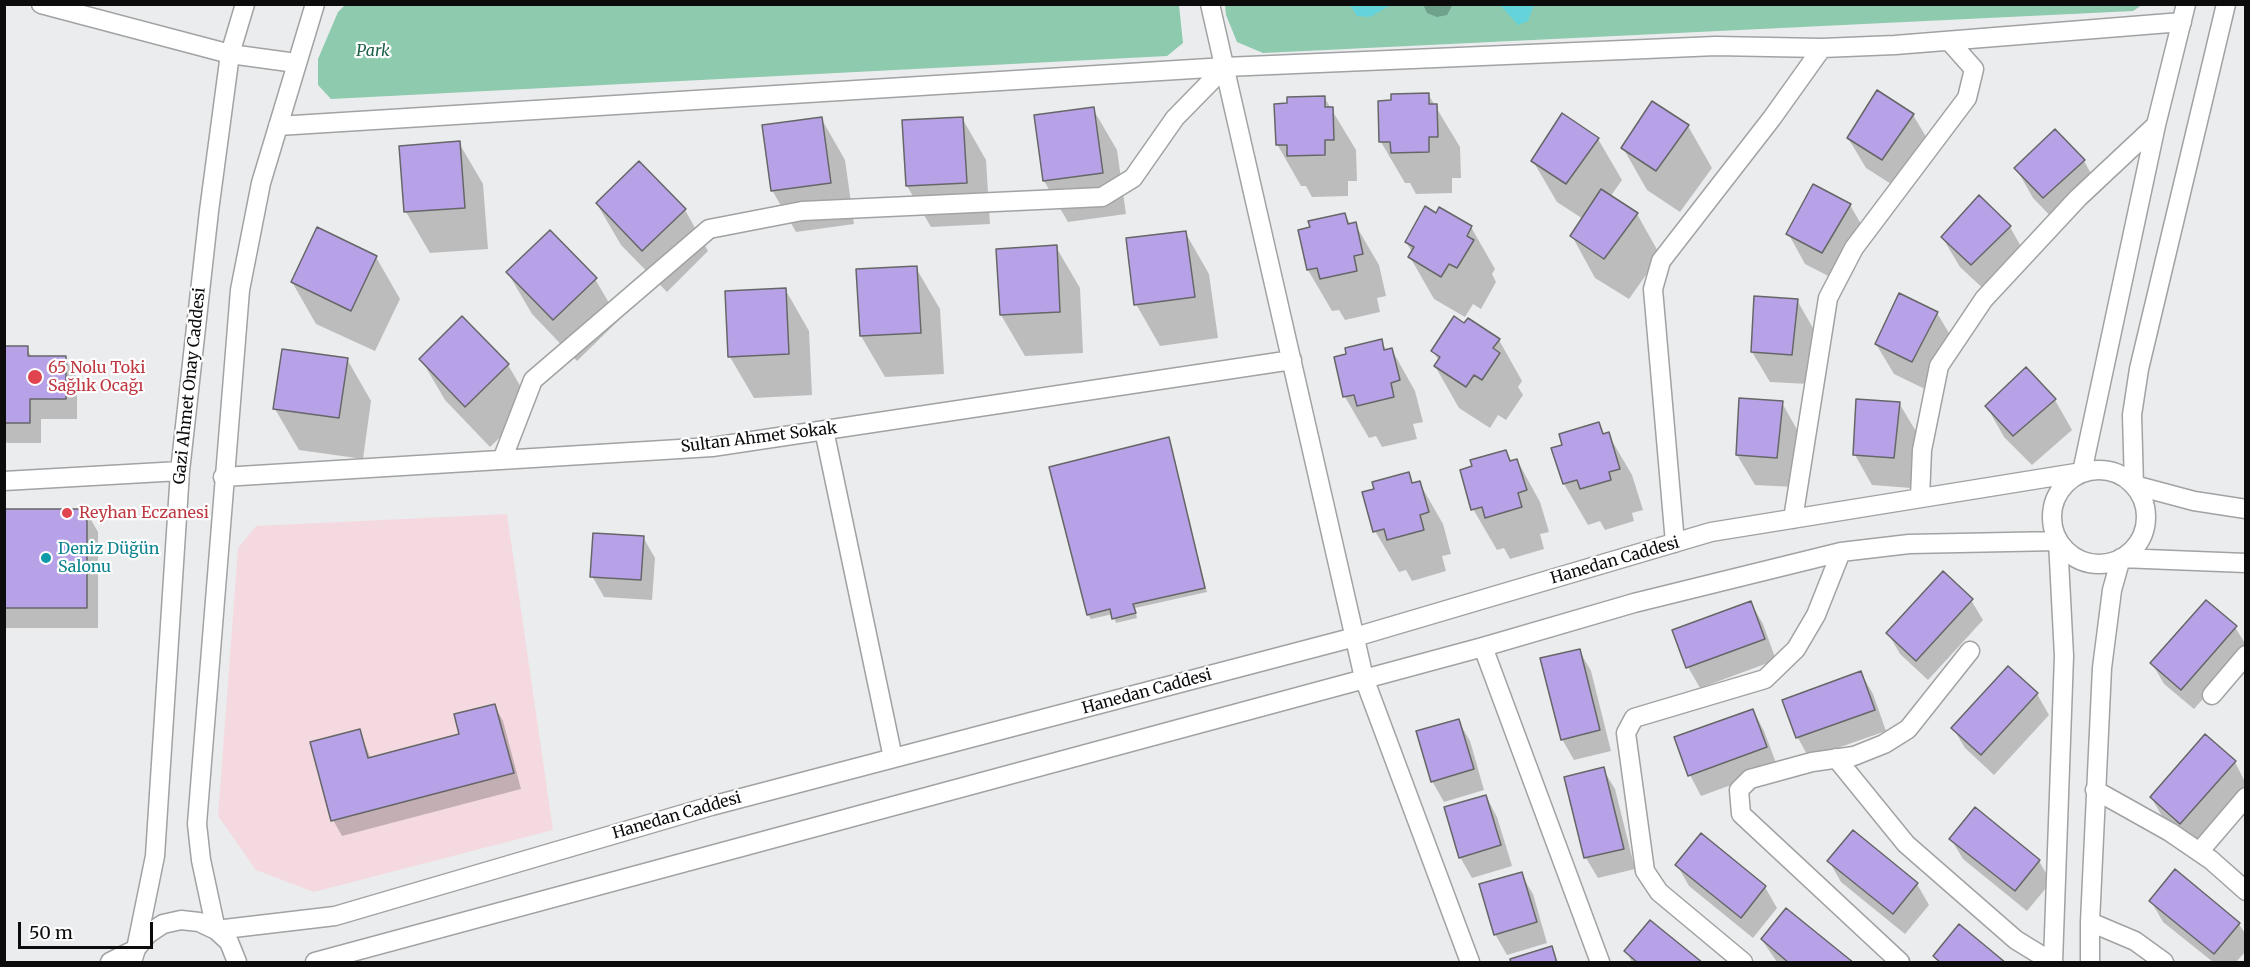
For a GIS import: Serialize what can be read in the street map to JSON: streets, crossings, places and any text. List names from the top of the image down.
{
  "streets": {
    "street": ["Gazi Ahmet Onay Caddesi", "Sultan Ahmet Sokak", "Hanedan Caddesi"]
  },
  "parks": ["Park"],
  "places": ["65 Nolu Toki Sağlık Ocağı", "Reyhan Eczanesi", "Deniz Düğün Salonu"],
  "scale_bar": "50 m"
}
